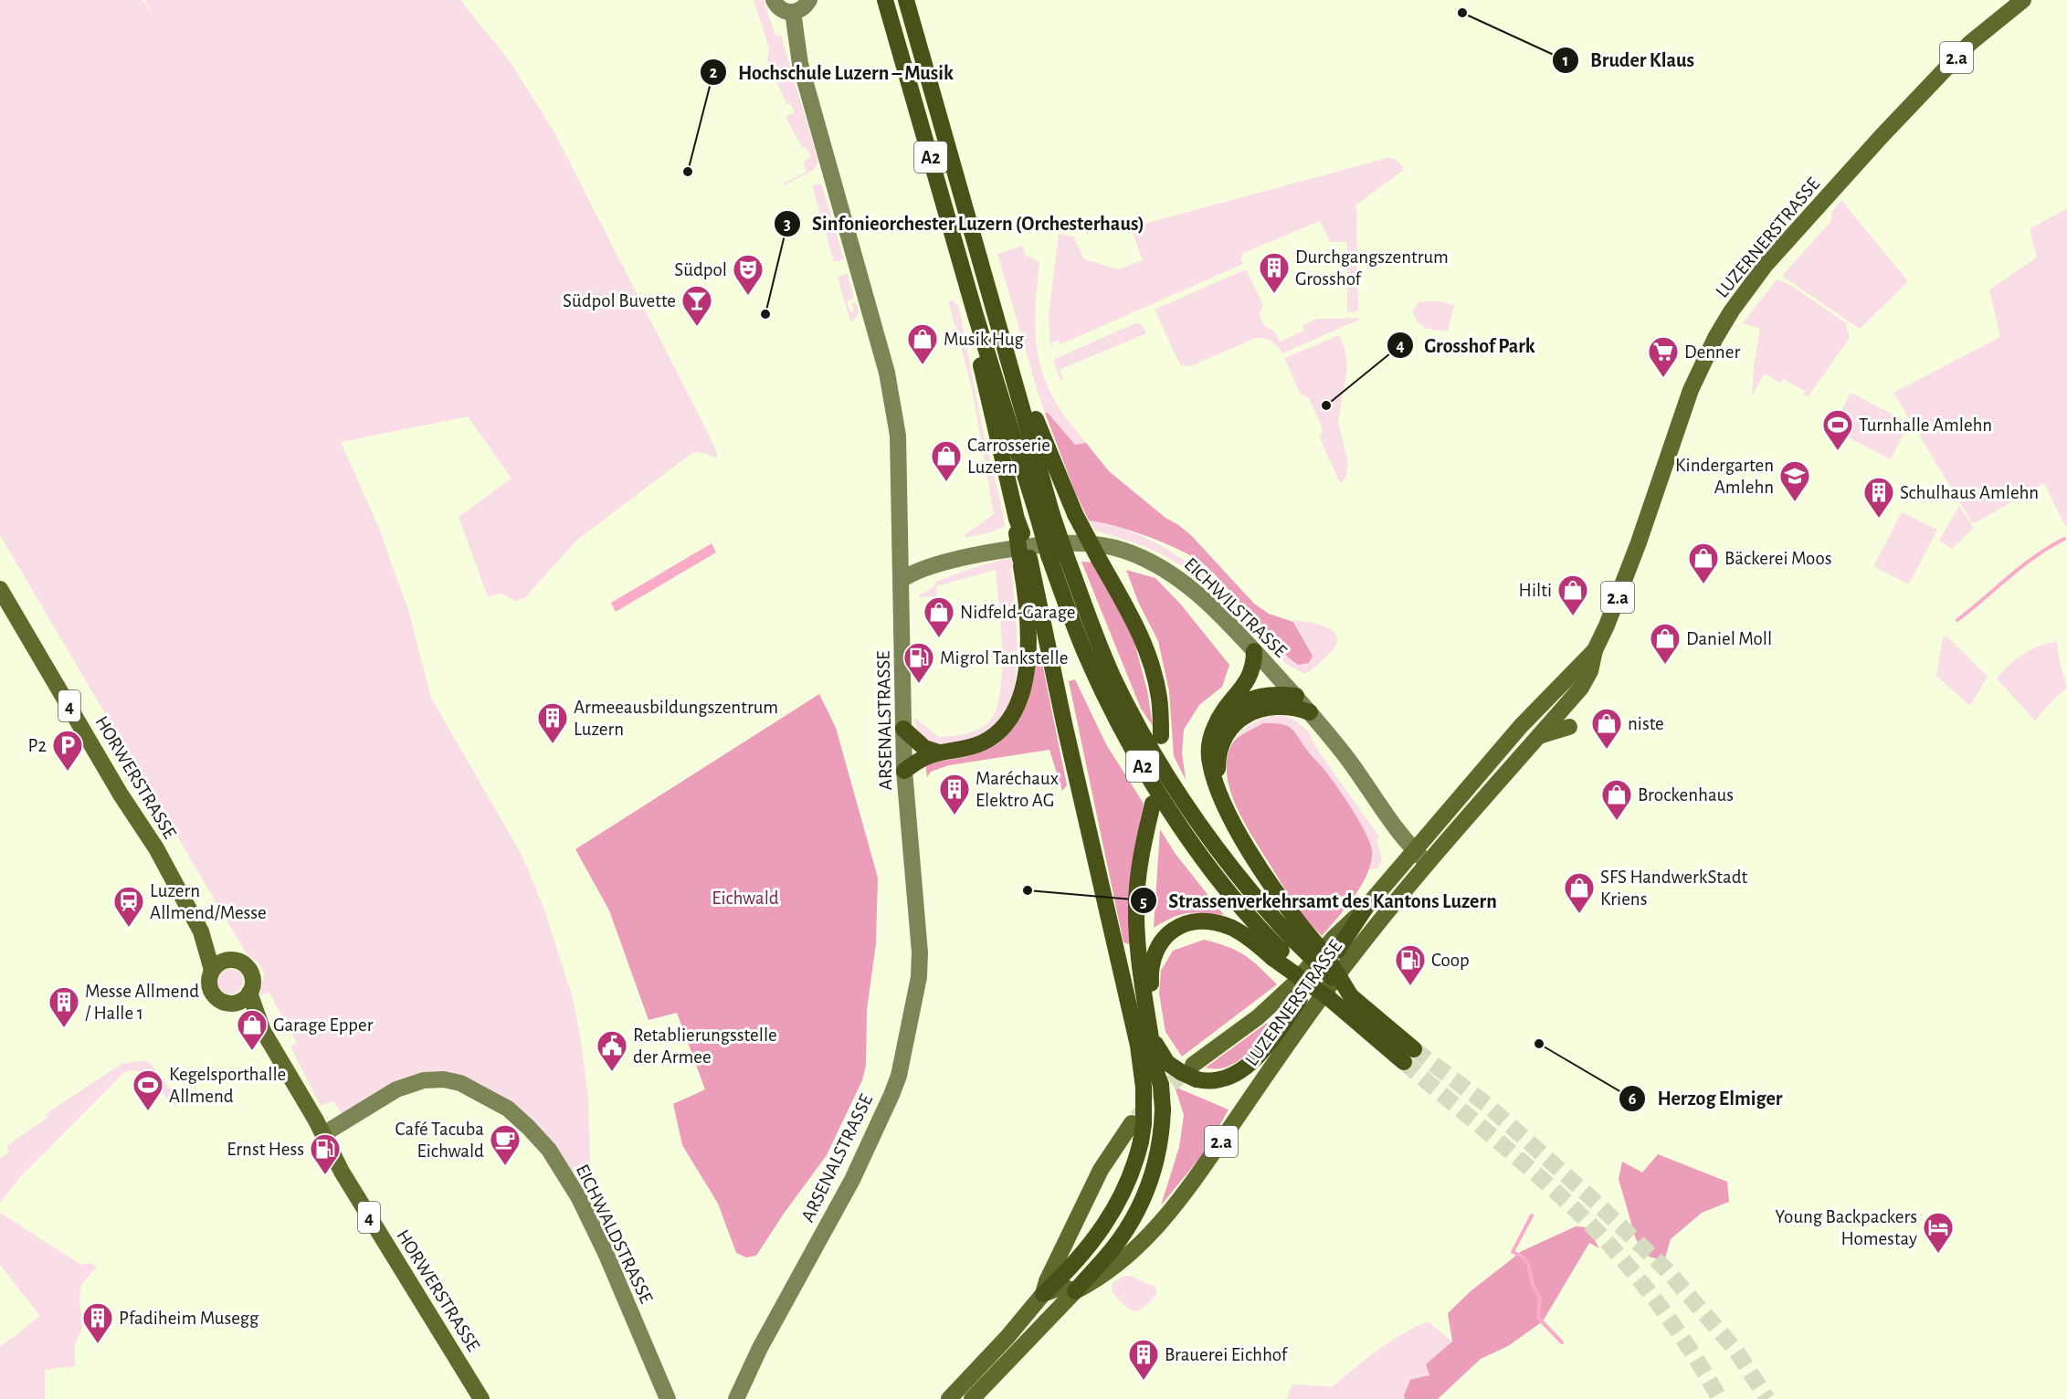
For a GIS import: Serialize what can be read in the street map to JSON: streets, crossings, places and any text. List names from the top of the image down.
{
  "streets": {
    "highway": ["A2"],
    "main road": [
      "2.a",
      "LUZERNERSTRASSE",
      "4",
      "HORWERSTRASSE"
    ],
    "street": ["EICHWILSTRASSE", "ARSENALSTRASSE", "EICHWALDSTRASSE"]
  },
  "crossings": [
    ["2.a", "LUZERNERSTRASSE"],
    ["LUZERNERSTRASSE", "EICHWILSTRASSE"],
    ["EICHWILSTRASSE", "ARSENALSTRASSE"],
    ["HORWERSTRASSE", "EICHWALDSTRASSE"]
  ],
  "parks": ["Eichwald"],
  "places": {
    "other": [
      "Bruder Klaus",
      "Hochschule Luzern – Musik",
      "Sinfonieorchester Luzern (Orchesterhaus)",
      "Grosshof Park",
      "Strassenverkehrsamt des Kantons Luzern",
      "Herzog Elmiger"
    ],
    "building": [
      "Durchgangszentrum Grosshof",
      "Schulhaus Amlehn",
      "Armeeausbildungszentrum Luzern",
      "Maréchaux Elektro AG",
      "Messe Allmend / Halle 1",
      "Pfadiheim Musegg",
      "Brauerei Eichhof"
    ],
    "theatre": ["Südpol"],
    "bar": ["Südpol Buvette"],
    "shop": [
      "Musik Hug",
      "Carrosserie Luzern",
      "Bäckerei Moos",
      "Hilti",
      "Nidfeld-Garage",
      "Daniel Moll",
      "niste",
      "Brockenhaus",
      "SFS HandwerkStadt Kriens",
      "Garage Epper"
    ],
    "supermarket": ["Denner"],
    "sports": ["Turnhalle Amlehn", "Kegelsporthalle Allmend"],
    "school or university": ["Kindergarten Amlehn"],
    "fuel station": ["Migrol Tankstelle", "Coop", "Ernst Hess"],
    "parking": ["P2"],
    "station": ["Luzern Allmend/Messe"],
    "public building": ["Retablierungsstelle der Armee"],
    "cafe": ["Café Tacuba Eichwald"],
    "hotel": ["Young Backpackers Homestay"]
  }
}
